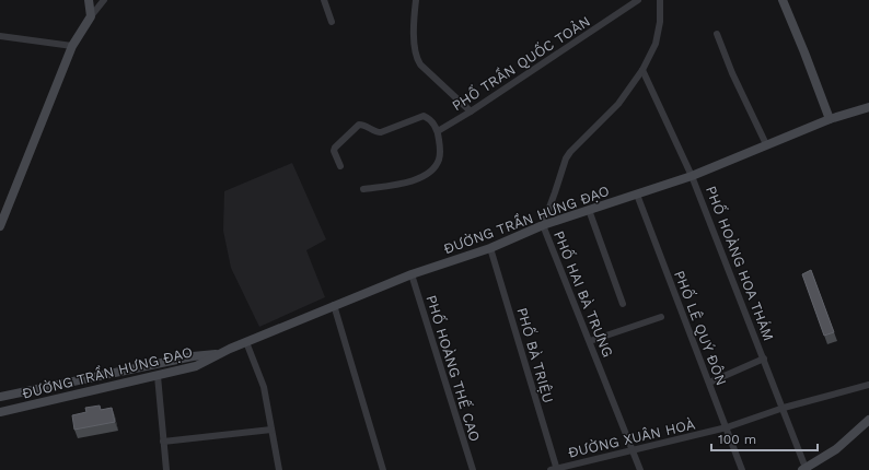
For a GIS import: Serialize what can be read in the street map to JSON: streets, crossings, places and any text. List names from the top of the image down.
{
  "streets": {
    "street": [
      "PHỐ TRẦN QUỐC TOẢN",
      "ĐƯỜNG TRẦN HƯNG ĐẠO",
      "PHỐ HOÀNG HOA THÁM",
      "PHỐ HAI BÀ TRƯNG",
      "PHỐ LÊ QUÝ ĐÔN",
      "PHỐ BÀ TRIỆU",
      "PHỐ HOÀNG THẾ CAO",
      "ĐƯỜNG XUÂN HOÀ"
    ]
  },
  "crossings": [
    ["ĐƯỜNG TRẦN HƯNG ĐẠO", "PHỐ HOÀNG HOA THÁM"],
    ["ĐƯỜNG TRẦN HƯNG ĐẠO", "PHỐ HAI BÀ TRƯNG"],
    ["ĐƯỜNG TRẦN HƯNG ĐẠO", "PHỐ LÊ QUÝ ĐÔN"],
    ["ĐƯỜNG TRẦN HƯNG ĐẠO", "PHỐ BÀ TRIỆU"],
    ["ĐƯỜNG TRẦN HƯNG ĐẠO", "PHỐ HOÀNG THẾ CAO"],
    ["PHỐ HOÀNG HOA THÁM", "PHỐ HAI BÀ TRƯNG"],
    ["PHỐ HOÀNG HOA THÁM", "ĐƯỜNG XUÂN HOÀ"],
    ["PHỐ HAI BÀ TRƯNG", "ĐƯỜNG XUÂN HOÀ"],
    ["PHỐ LÊ QUÝ ĐÔN", "ĐƯỜNG XUÂN HOÀ"],
    ["PHỐ BÀ TRIỆU", "ĐƯỜNG XUÂN HOÀ"]
  ],
  "scale_bar": "100 m"
}
